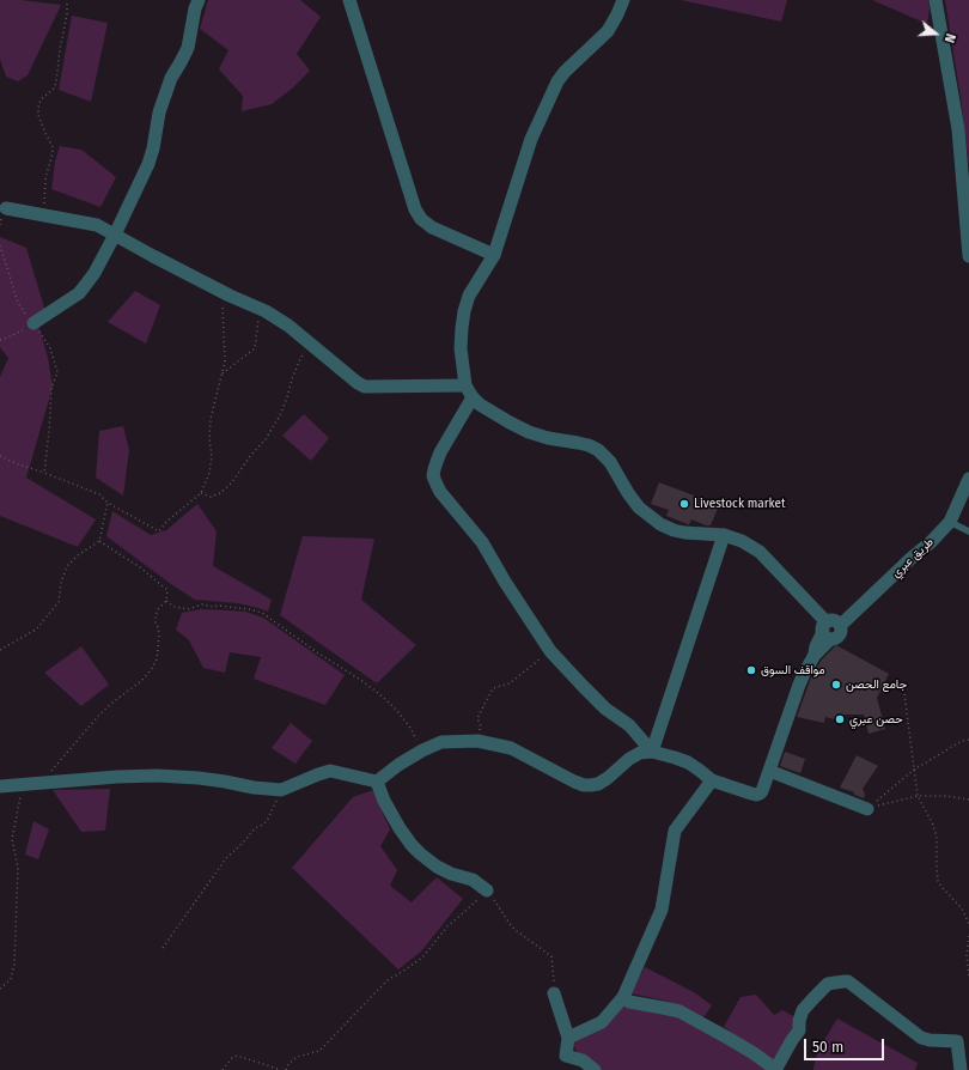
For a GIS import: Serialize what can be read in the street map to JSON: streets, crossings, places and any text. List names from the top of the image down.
{
  "streets": {
    "street": ["طريق عبري"]
  },
  "places": [
    "Livestock market",
    "مواقف السوق",
    "جامع الحصن",
    "حصن عبري"
  ],
  "scale_bar": "50 m",
  "north": "right"
}
